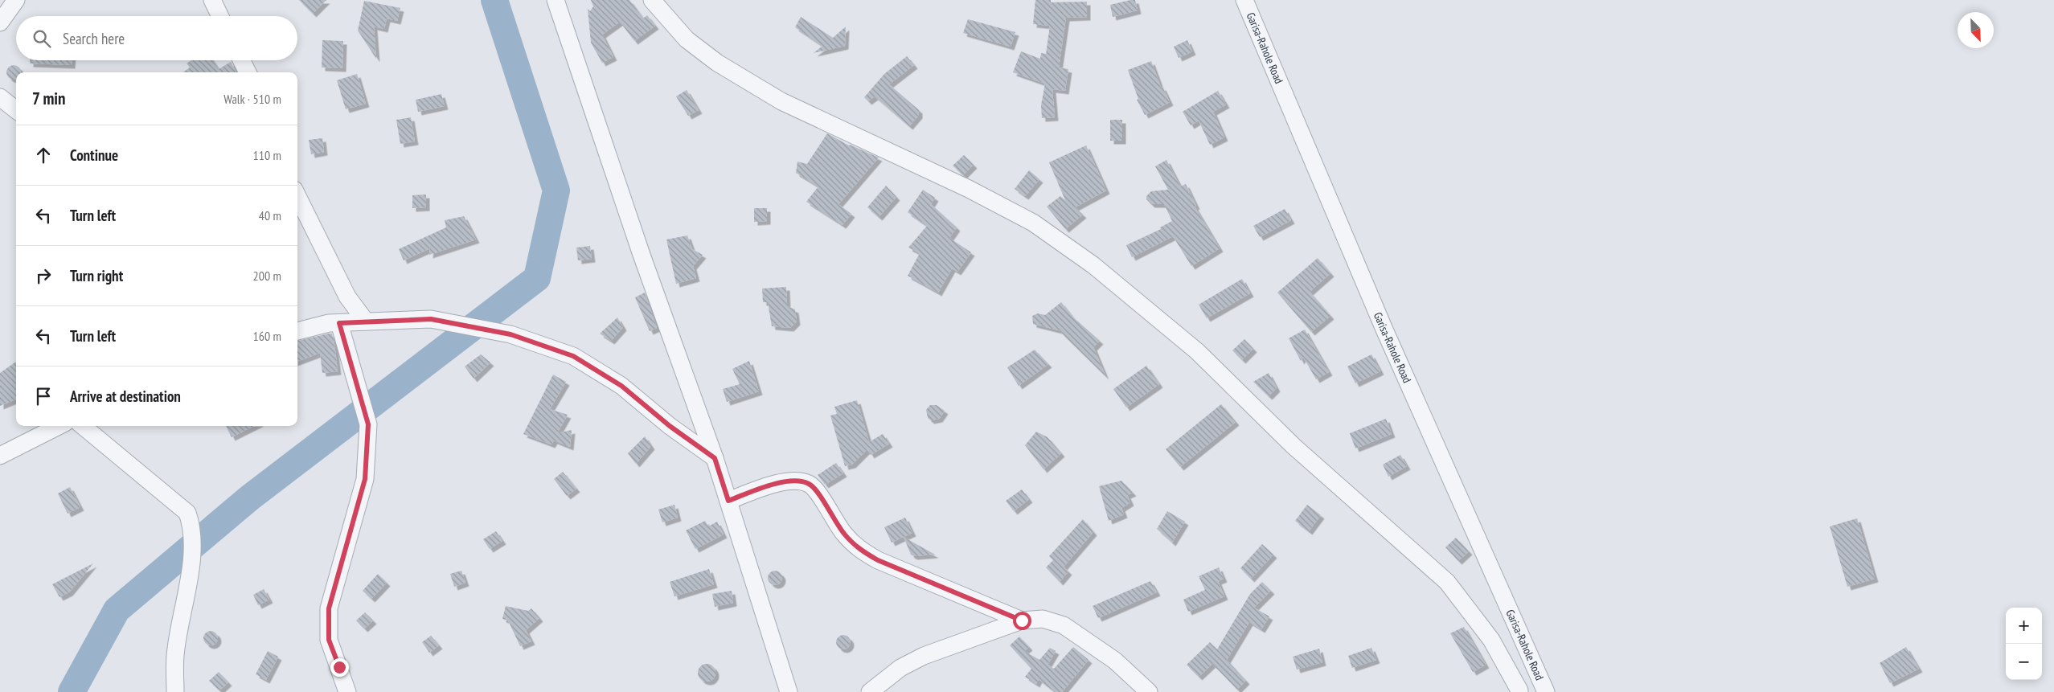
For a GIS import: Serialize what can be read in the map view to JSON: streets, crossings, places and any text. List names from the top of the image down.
{
  "streets": {
    "street": ["Garisa-Rahole Road"]
  },
  "north": "bottom right",
  "page": {
    "search": "Search here",
    "heading": ["7 min", "Walk · 510 m"],
    "list": [
      ["Continue", "110 m"],
      ["Turn left", "40 m"],
      ["Turn right", "200 m"],
      ["Turn left", "160 m"],
      "Arrive at destination"
    ],
    "map_buttons": ["+", "−"]
  }
}
